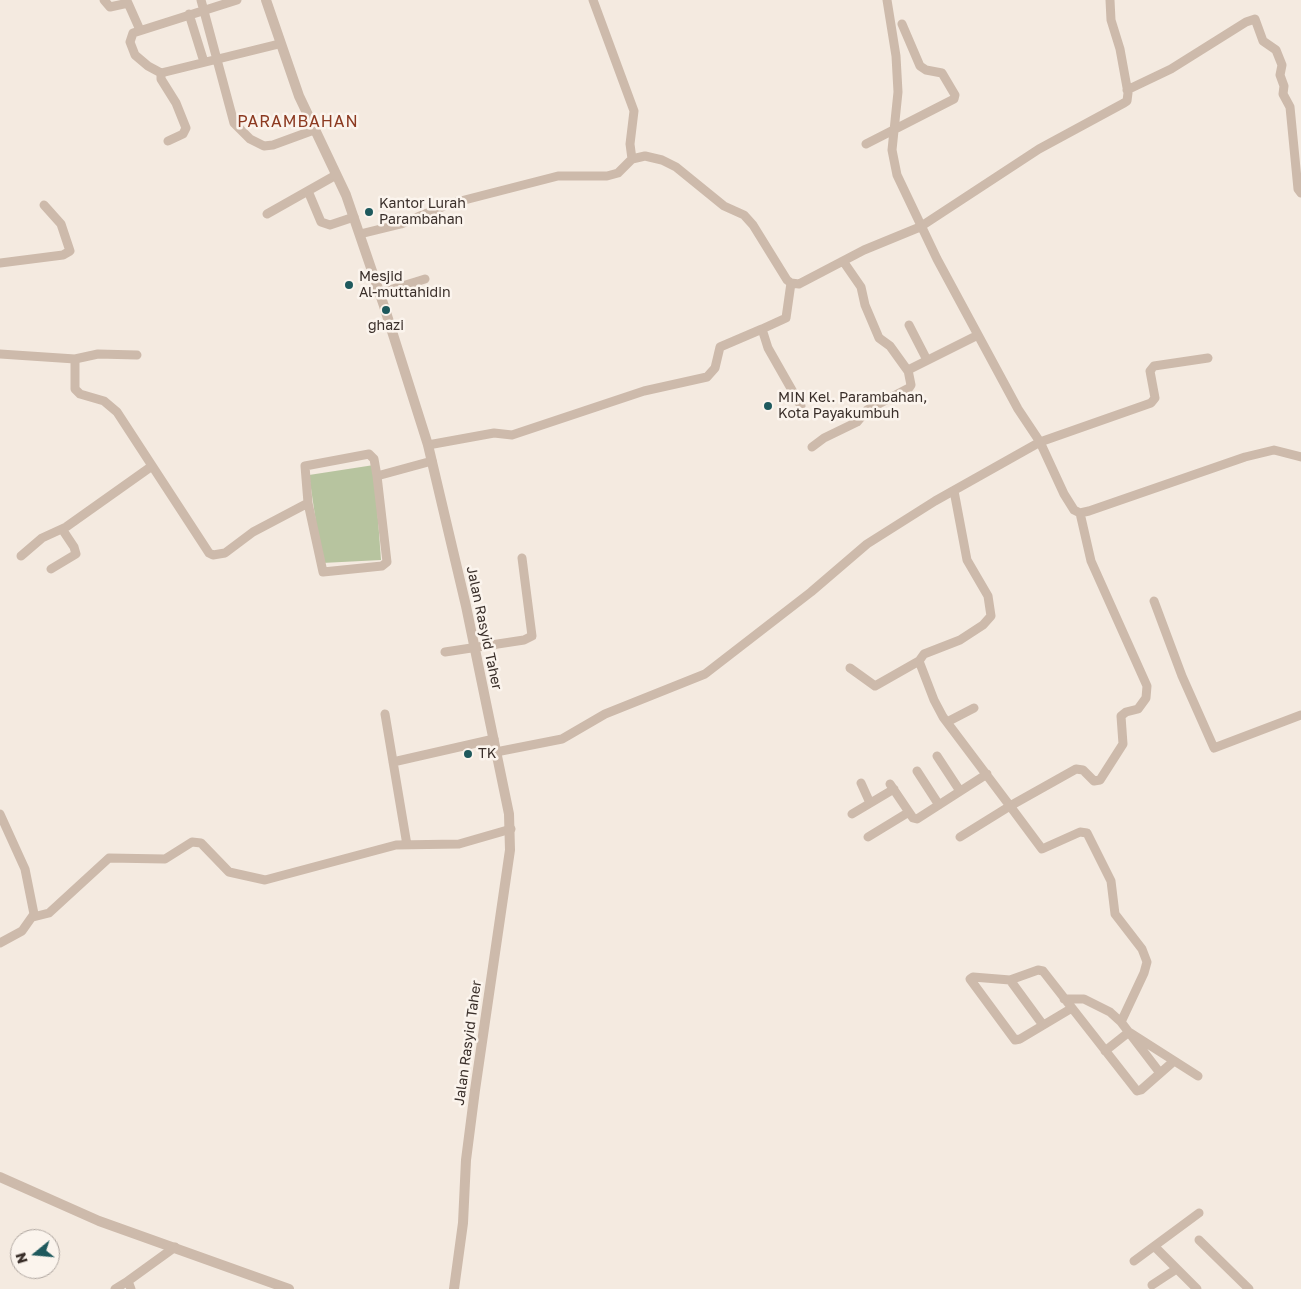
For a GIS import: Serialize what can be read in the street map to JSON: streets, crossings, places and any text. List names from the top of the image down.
{
  "streets": {
    "street": ["Jalan Rasyid Taher"]
  },
  "districts": ["PARAMBAHAN"],
  "places": [
    "Kantor Lurah Parambahan",
    "Mesjid Al-muttahidin",
    "ghazi",
    "MIN Kel. Parambahan, Kota Payakumbuh",
    "TK"
  ],
  "north": "left"
}
